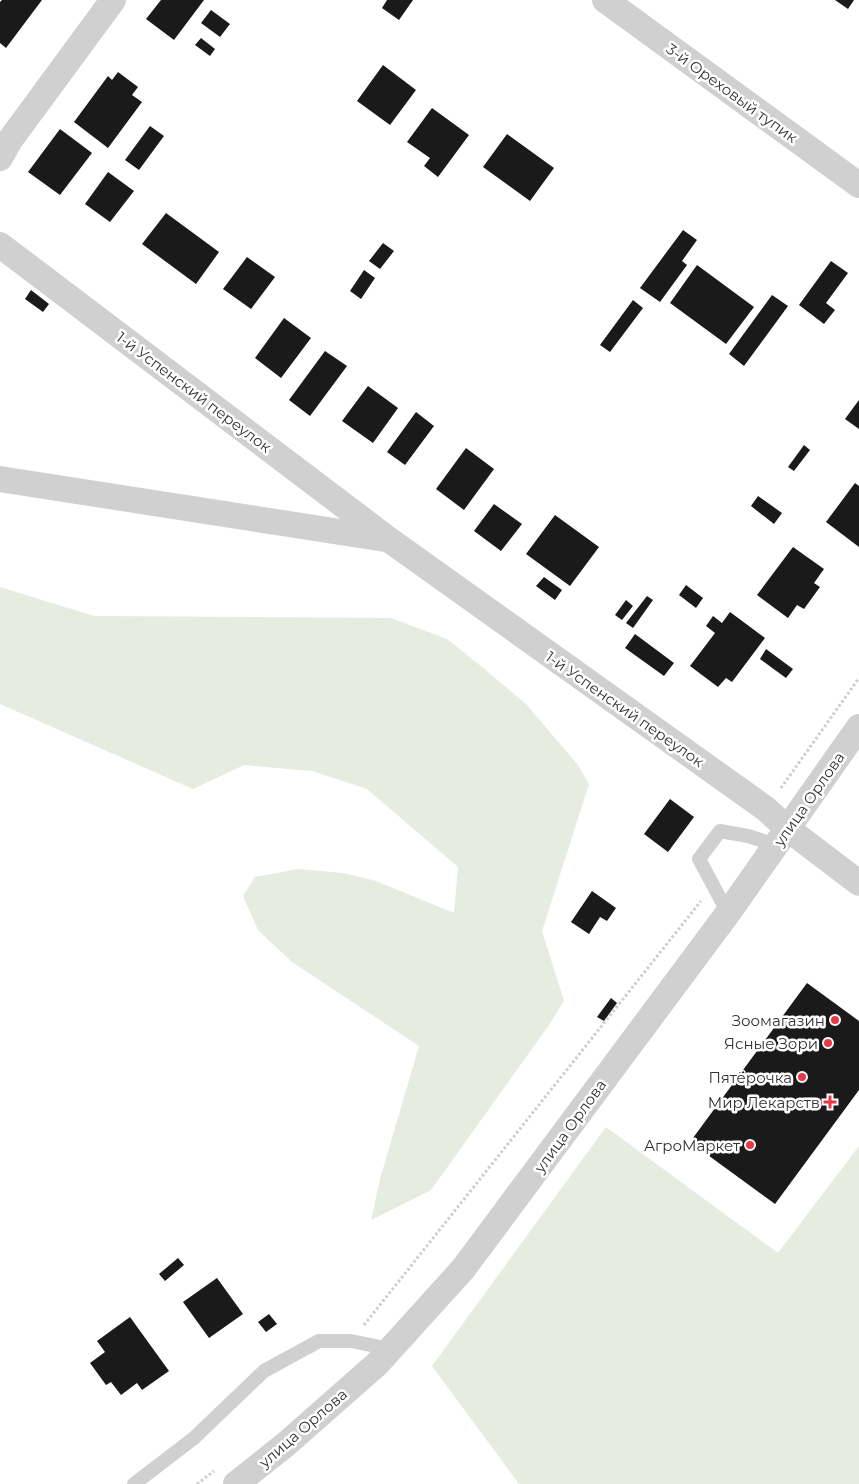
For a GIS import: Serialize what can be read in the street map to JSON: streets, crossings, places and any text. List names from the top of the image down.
{
  "streets": {
    "street": ["3-й Ореховый тупик", "1-й Успенский переулок", "улица Орлова"]
  },
  "crossings": [
    ["1-й Успенский переулок", "улица Орлова"]
  ],
  "places": {
    "other": [
      "Зоомагазин",
      "Ясные Зори",
      "Пятёрочка",
      "АгроМаркет"
    ],
    "health": ["Мир Лекарств"]
  }
}
